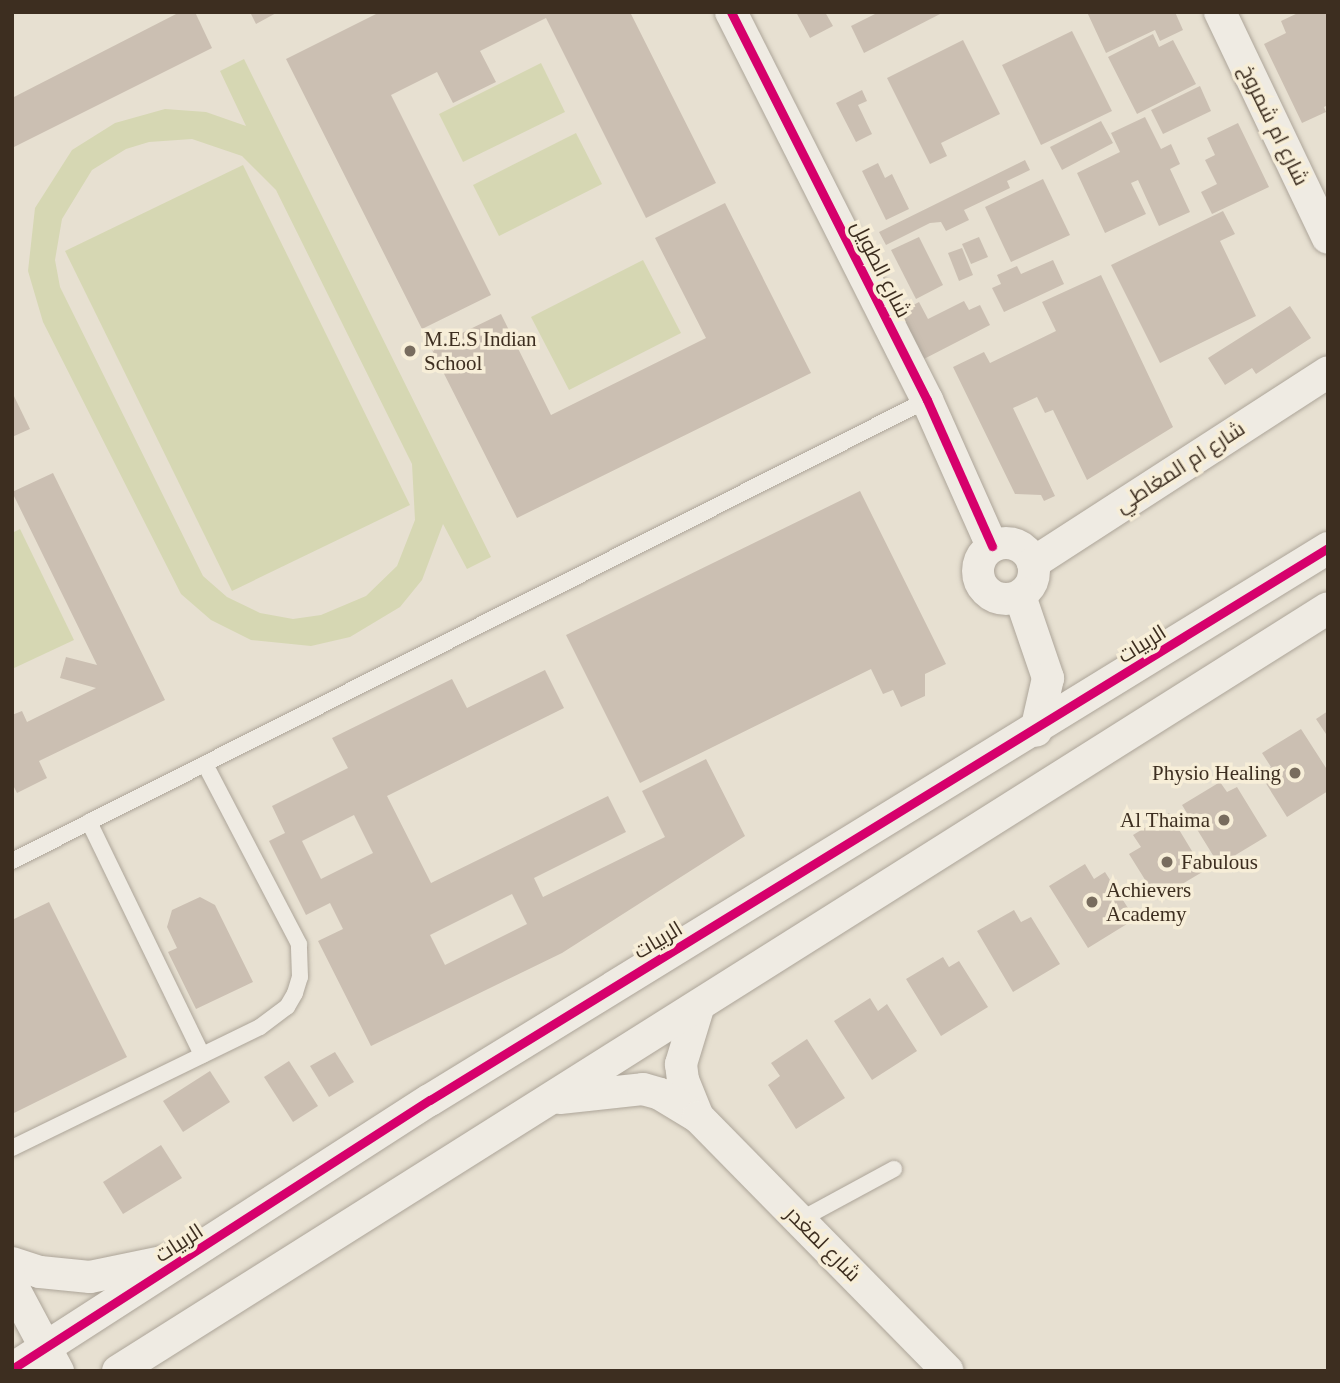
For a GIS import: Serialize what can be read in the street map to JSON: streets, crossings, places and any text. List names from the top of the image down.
{
  "streets": {
    "street": [
      "شارع ام شمروخ",
      "شارع الطويل",
      "شارع ام المغاطي",
      "الربيات",
      "شارع لمغدر"
    ]
  },
  "crossings": [
    ["شارع الطويل", "شارع ام المغاطي"]
  ],
  "places": [
    "M.E.S Indian School",
    "Physio Healing",
    "Al Thaima",
    "Fabulous",
    "Achievers Academy"
  ]
}
